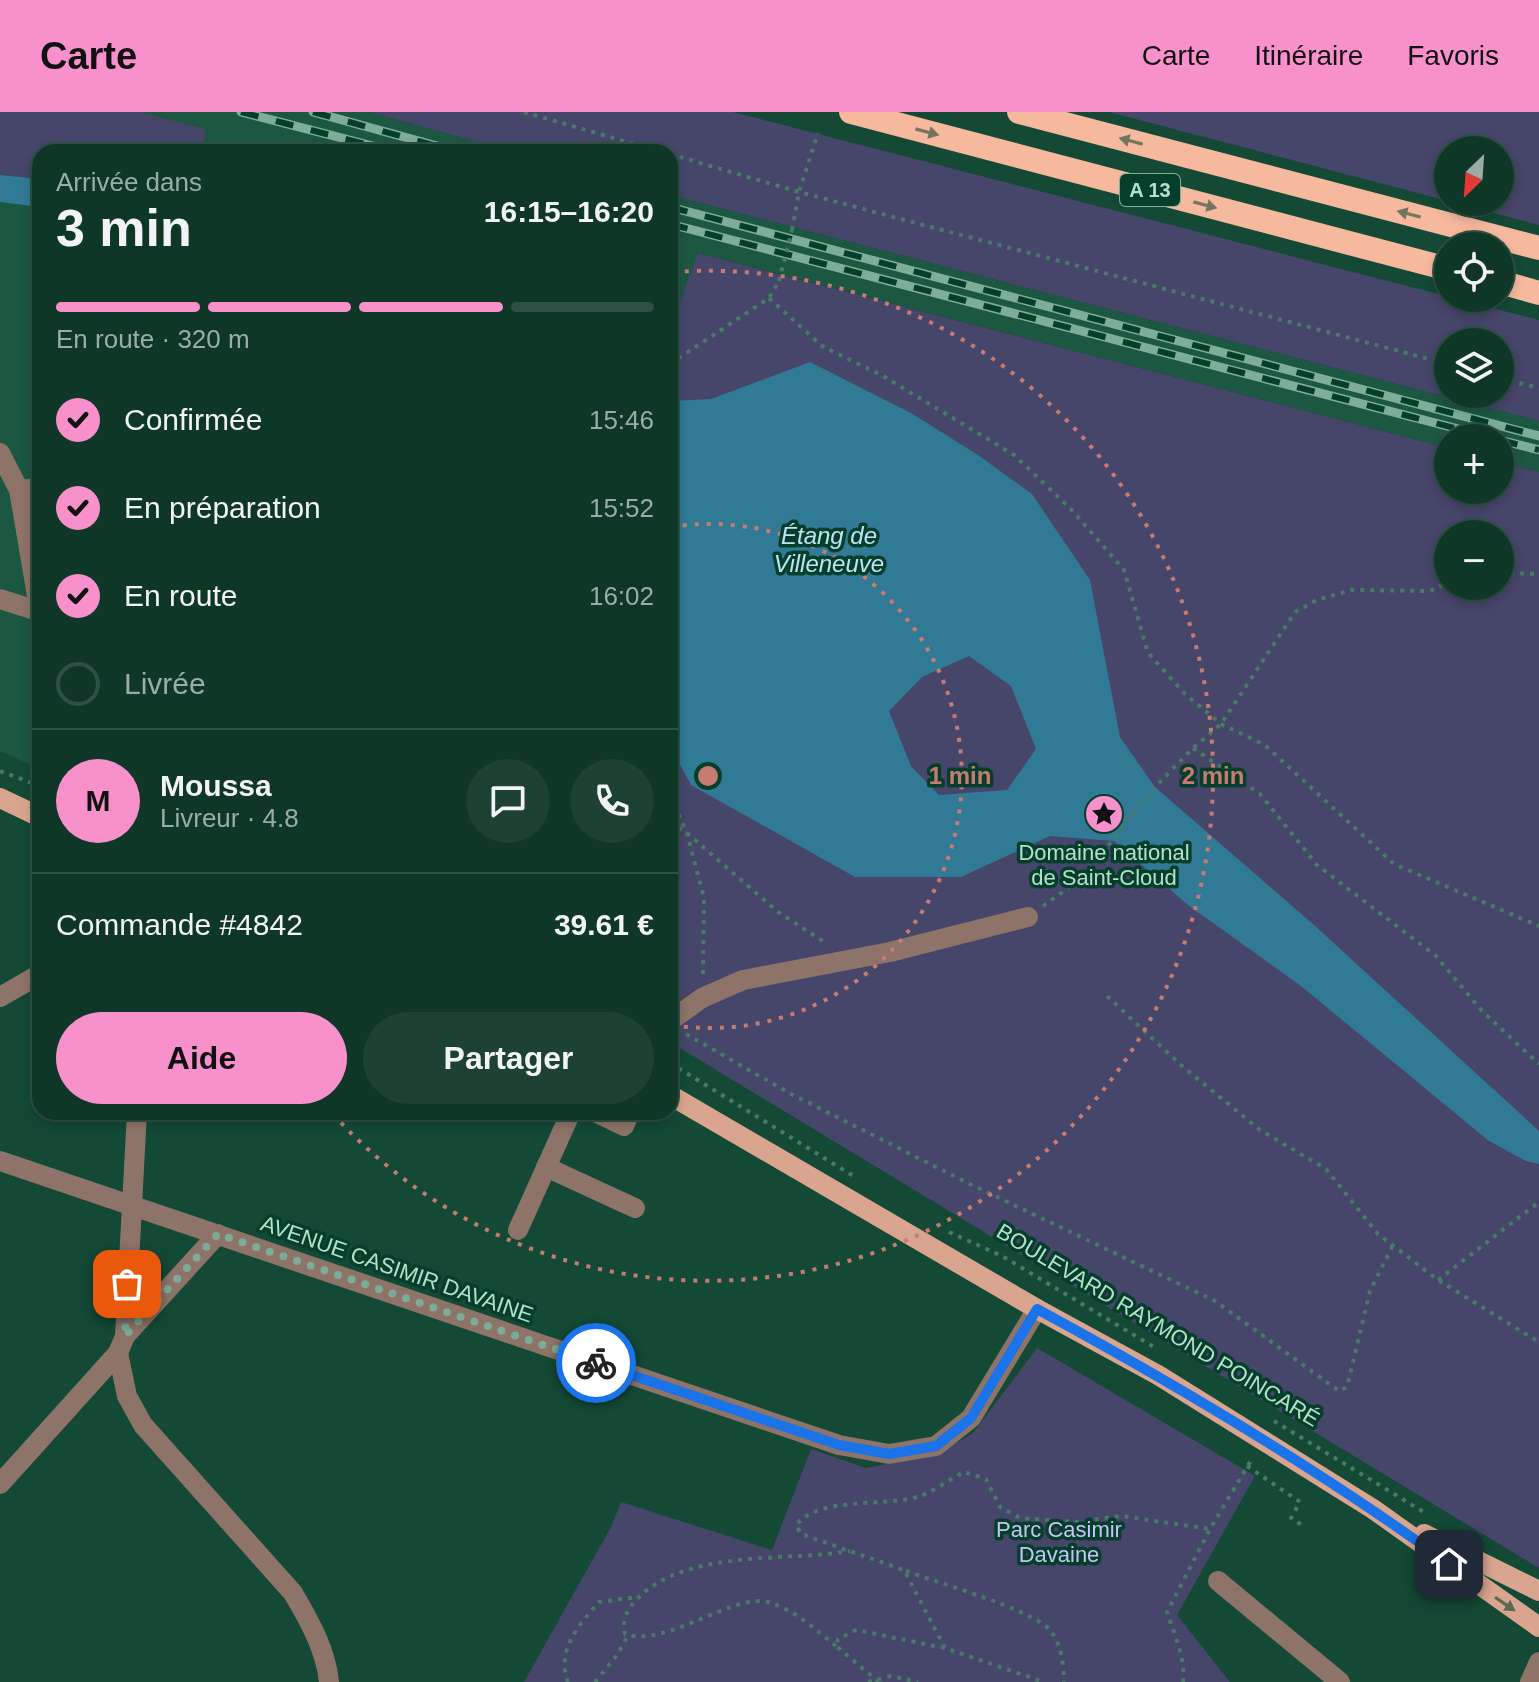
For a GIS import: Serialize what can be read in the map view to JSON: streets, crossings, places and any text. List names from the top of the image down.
{
  "streets": {
    "highway": ["A 13"],
    "main road": ["BOULEVARD RAYMOND POINCARÉ"],
    "street": ["AVENUE CASIMIR DAVAINE"]
  },
  "crossings": [
    ["AVENUE CASIMIR DAVAINE", "BOULEVARD RAYMOND POINCARÉ"]
  ],
  "water": ["Étang de Villeneuve"],
  "parks": ["Parc Casimir Davaine"],
  "places": {
    "place": ["Domaine national de Saint-Cloud"]
  },
  "north": "bottom left",
  "page": {
    "header": "Carte",
    "nav": ["Carte", "Itinéraire", "Favoris"],
    "map_buttons": ["+", "−"],
    "heading": ["3 min", "Arrivée dans", "16:15–16:20"],
    "panel": [
      "Moussa",
      "Livreur · 4.8",
      "Commande #4842",
      "39.61 €"
    ],
    "bar": "En route · 320 m",
    "list": [
      ["Confirmée", "15:46"],
      ["En préparation", "15:52"],
      ["En route", "16:02"],
      "Livrée"
    ],
    "round": "M",
    "buttons": ["Aide", "Partager"]
  },
  "rings": ["1 min", "2 min"]
}
